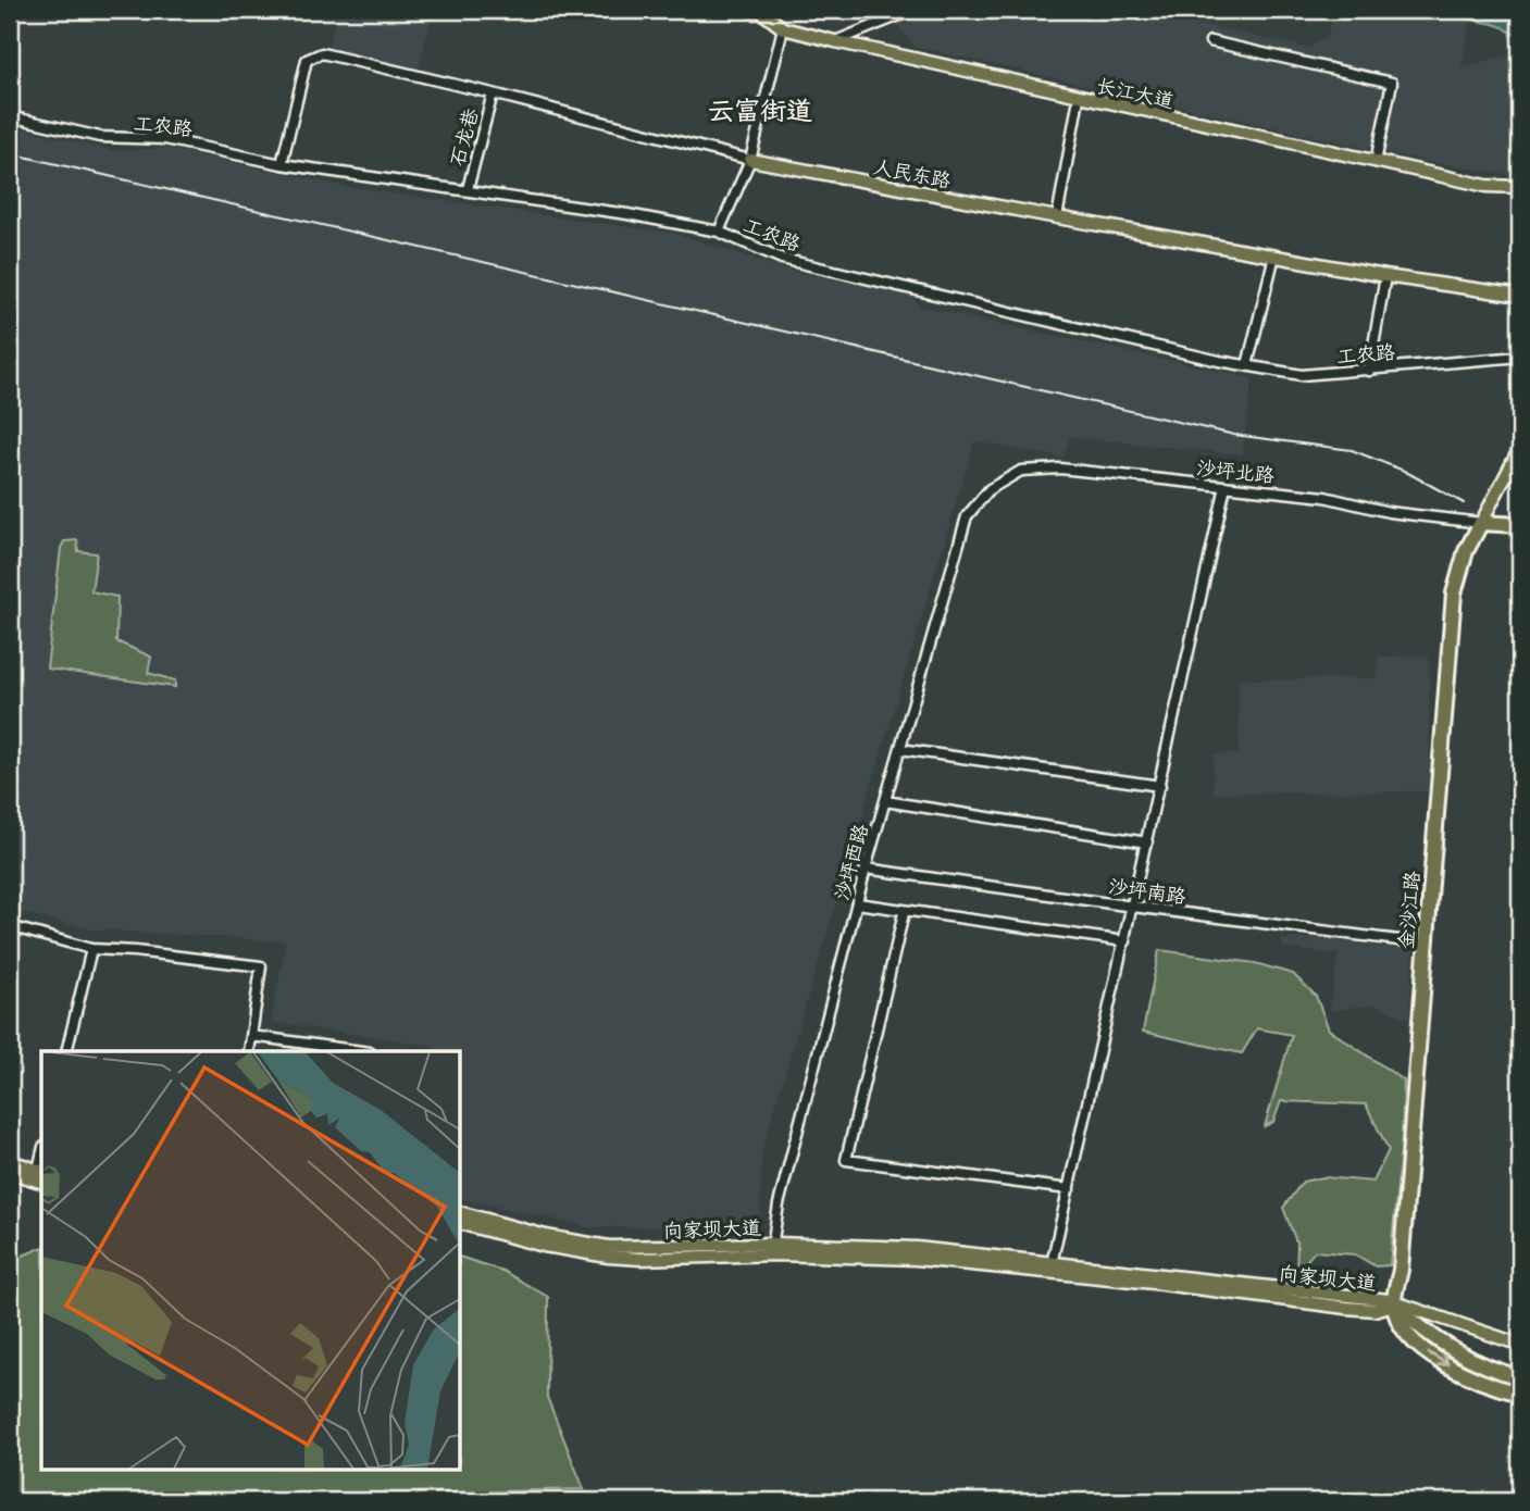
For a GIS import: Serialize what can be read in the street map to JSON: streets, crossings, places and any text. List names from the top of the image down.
{
  "streets": {
    "highway": ["金沙江路"],
    "main road": ["长江大道", "人民东路", "向家坝大道"],
    "street": [
      "工农路",
      "石龙巷",
      "沙坪北路",
      "沙坪西路",
      "沙坪南路"
    ]
  },
  "crossings": [
    ["工农路", "石龙巷"],
    ["工农路", "人民东路"],
    ["石龙巷", "人民东路"],
    ["沙坪北路", "沙坪西路"],
    ["沙坪北路", "金沙江路"],
    ["沙坪西路", "沙坪南路"],
    ["沙坪西路", "向家坝大道"],
    ["沙坪南路", "金沙江路"],
    ["金沙江路", "向家坝大道"]
  ],
  "districts": ["云富街道"]
}
